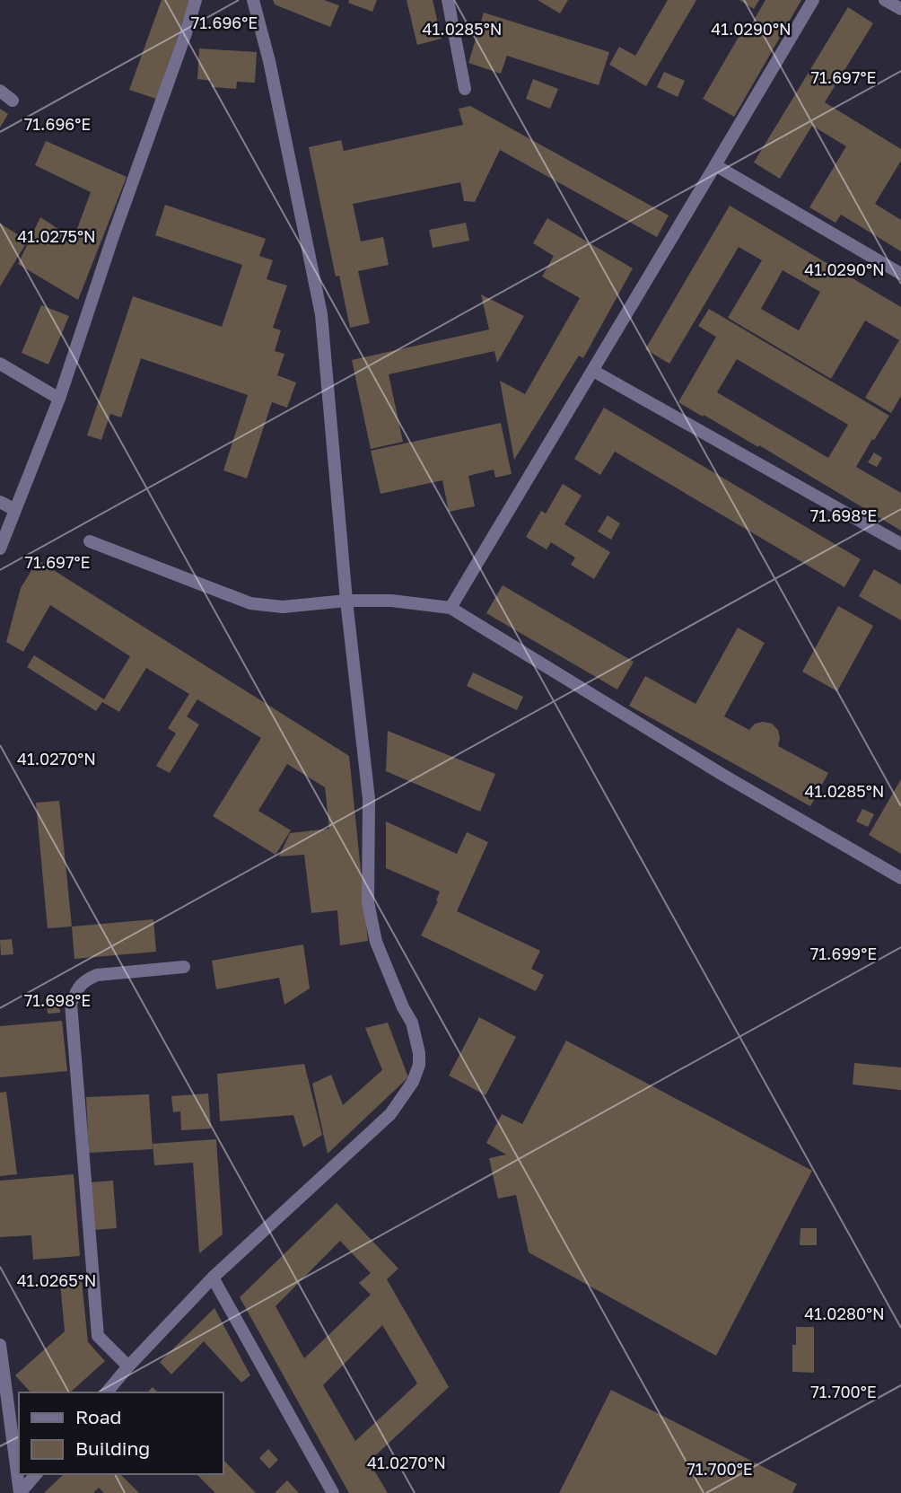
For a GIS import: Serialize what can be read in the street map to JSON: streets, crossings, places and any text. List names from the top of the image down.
{
  "legend": ["Road", "Building"],
  "coordinates": [
    "71.696°E",
    "41.0285°N",
    "41.0290°N",
    "71.697°E",
    "41.0275°N",
    "71.698°E",
    "41.0270°N",
    "71.699°E",
    "41.0265°N",
    "41.0280°N",
    "71.700°E"
  ]
}
